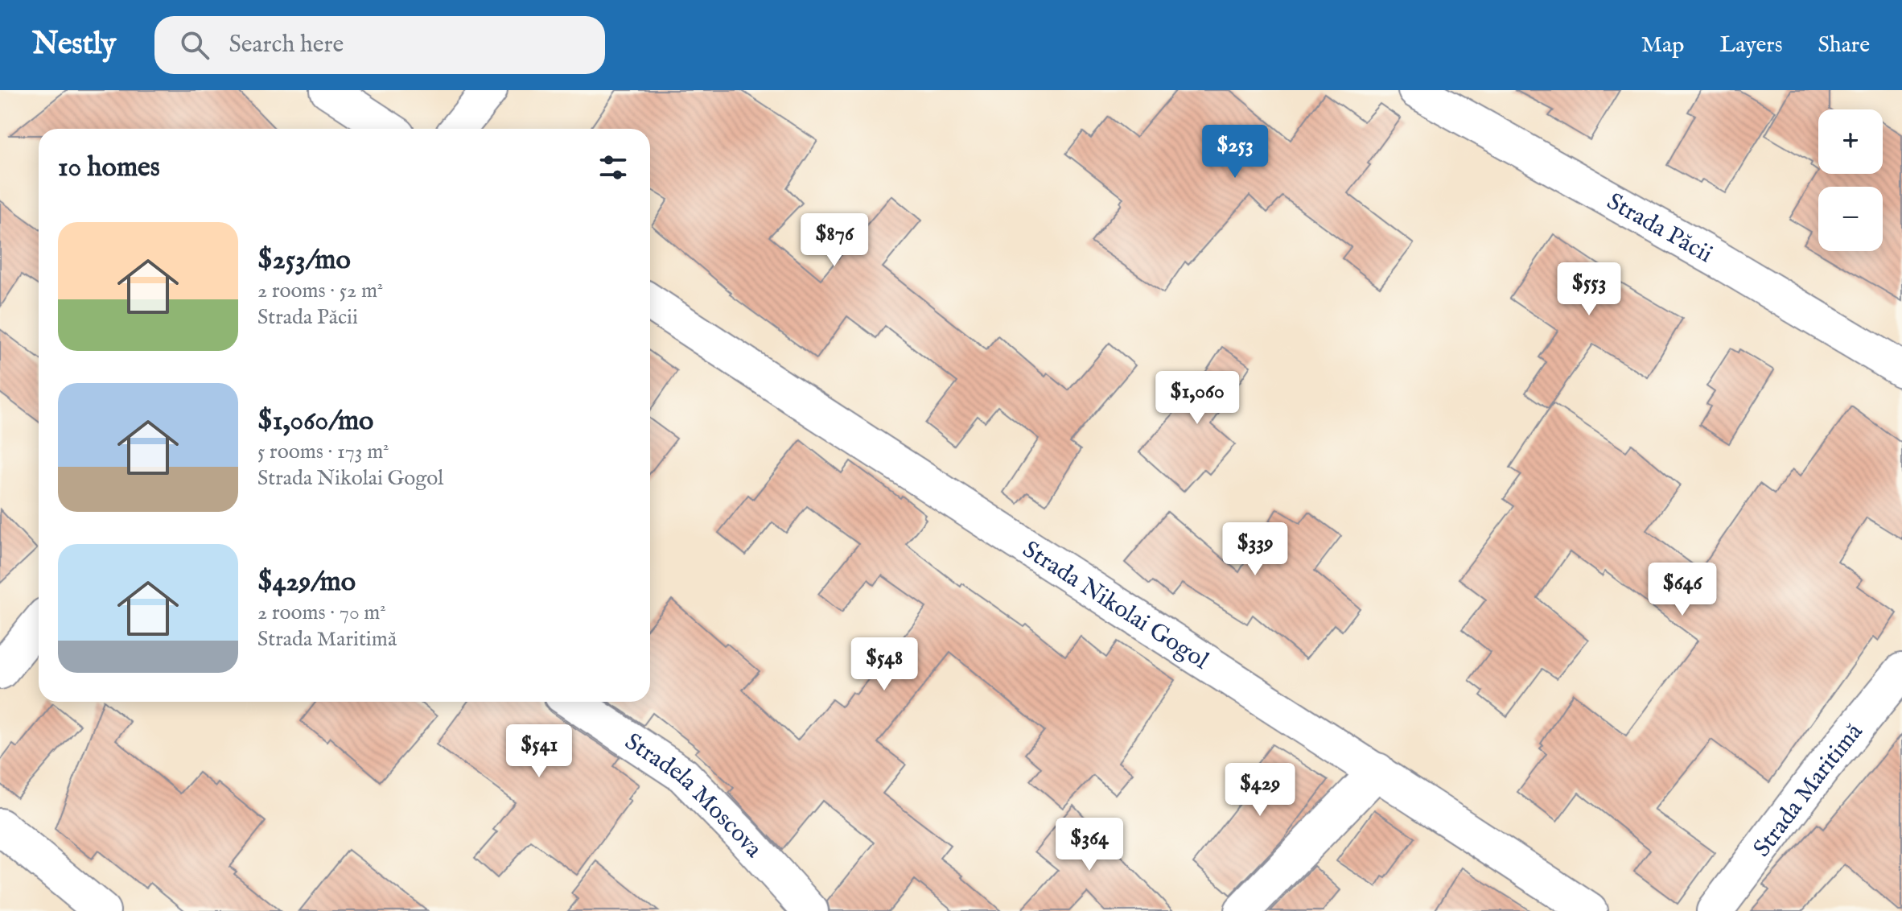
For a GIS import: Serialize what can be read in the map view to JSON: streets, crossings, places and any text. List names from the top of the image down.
{
  "streets": {
    "street": [
      "Strada Păcii",
      "Strada Nikolai Gogol",
      "Strada Maritimă",
      "Stradela Moscova"
    ]
  },
  "page": {
    "header": "Nestly",
    "search": "Search here",
    "nav": ["Map", "Layers", "Share"],
    "map_buttons": ["+", "−"],
    "price": [
      "$253",
      "$876",
      "$553",
      "$1,060",
      "$339",
      "$646",
      "$548",
      "$541",
      "$429",
      "$364"
    ],
    "heading": "10 homes",
    "list": [
      {
        "name": "$253/mo",
        "note": "2 rooms · 52 m² · Strada Păcii"
      },
      {
        "name": "$1,060/mo",
        "note": "5 rooms · 173 m² · Strada Nikolai Gogol"
      },
      {
        "name": "$429/mo",
        "note": "2 rooms · 70 m² · Strada Maritimă"
      }
    ]
  }
}
